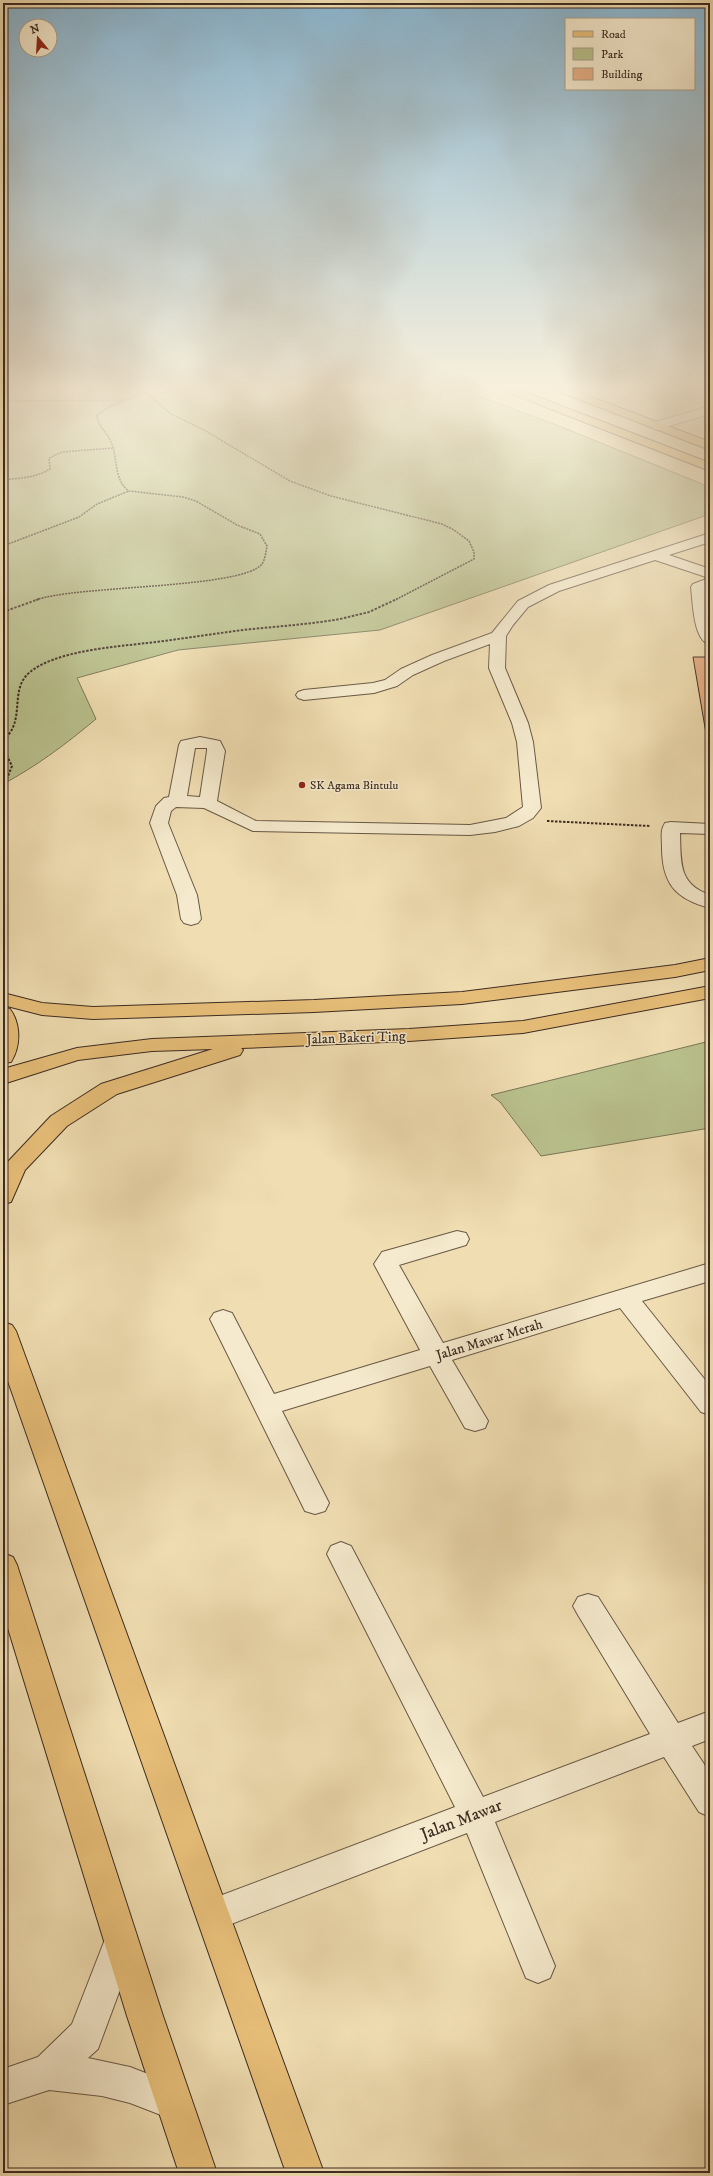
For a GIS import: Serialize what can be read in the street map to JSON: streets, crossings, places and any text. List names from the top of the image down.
{
  "streets": {
    "main road": ["Jalan Bakeri Ting"],
    "street": ["Jalan Mawar Merah", "Jalan Mawar"]
  },
  "places": ["SK Agama Bintulu"],
  "legend": ["Road", "Park", "Building"],
  "north": "top"
}
